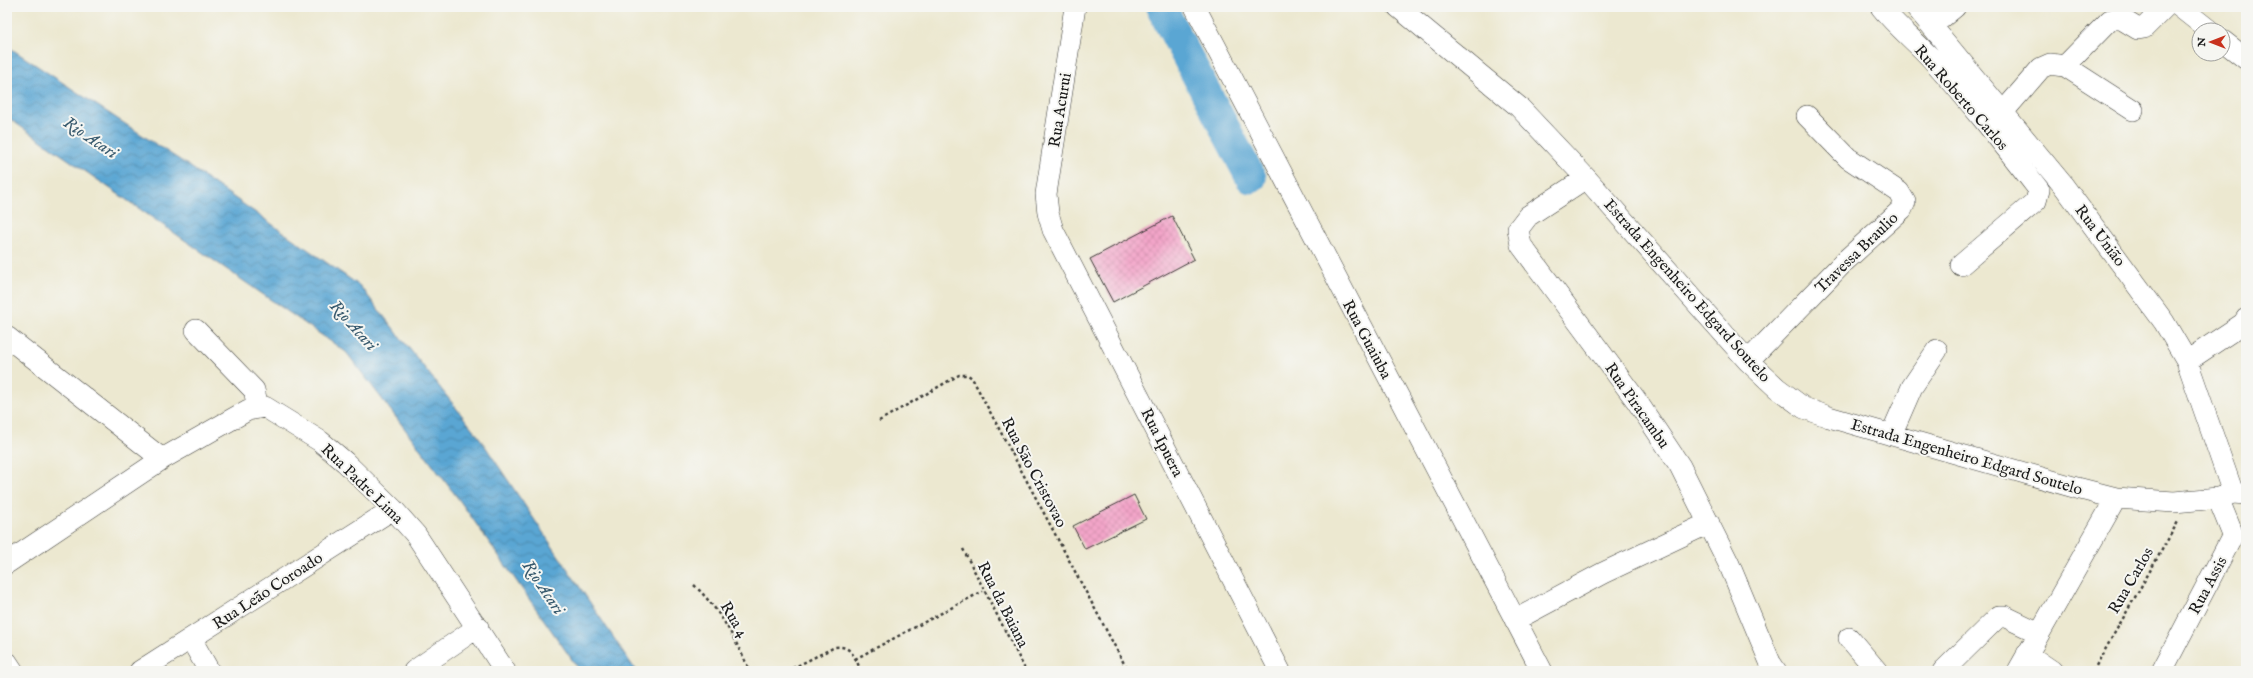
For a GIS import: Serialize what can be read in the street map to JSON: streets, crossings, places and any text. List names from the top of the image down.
{
  "streets": {
    "street": [
      "Rua Roberto Carlos",
      "Rua Acurui",
      "Rua União",
      "Travessa Braulio",
      "Estrada Engenheiro Edgard Soutelo",
      "Rua Guaiuba",
      "Rua Piracambu",
      "Rua Ipuera",
      "Rua Padre Lima",
      "Rua Assis",
      "Rua Leão Coroado"
    ],
    "path": [
      "Rua Sāo Cristovao",
      "Rua Carlos",
      "Rua da Baiana",
      "Rua 4"
    ]
  },
  "crossings": [
    ["Rua Roberto Carlos", "Rua União"],
    ["Rua Acurui", "Rua Ipuera"],
    ["Rua União", "Estrada Engenheiro Edgard Soutelo"],
    ["Rua União", "Rua Assis"],
    ["Travessa Braulio", "Estrada Engenheiro Edgard Soutelo"],
    ["Estrada Engenheiro Edgard Soutelo", "Rua Piracambu"],
    ["Estrada Engenheiro Edgard Soutelo", "Rua Carlos"],
    ["Estrada Engenheiro Edgard Soutelo", "Rua Assis"],
    ["Rua Padre Lima", "Rua Leão Coroado"]
  ],
  "water": ["Rio Acari"],
  "north": "left"
}
